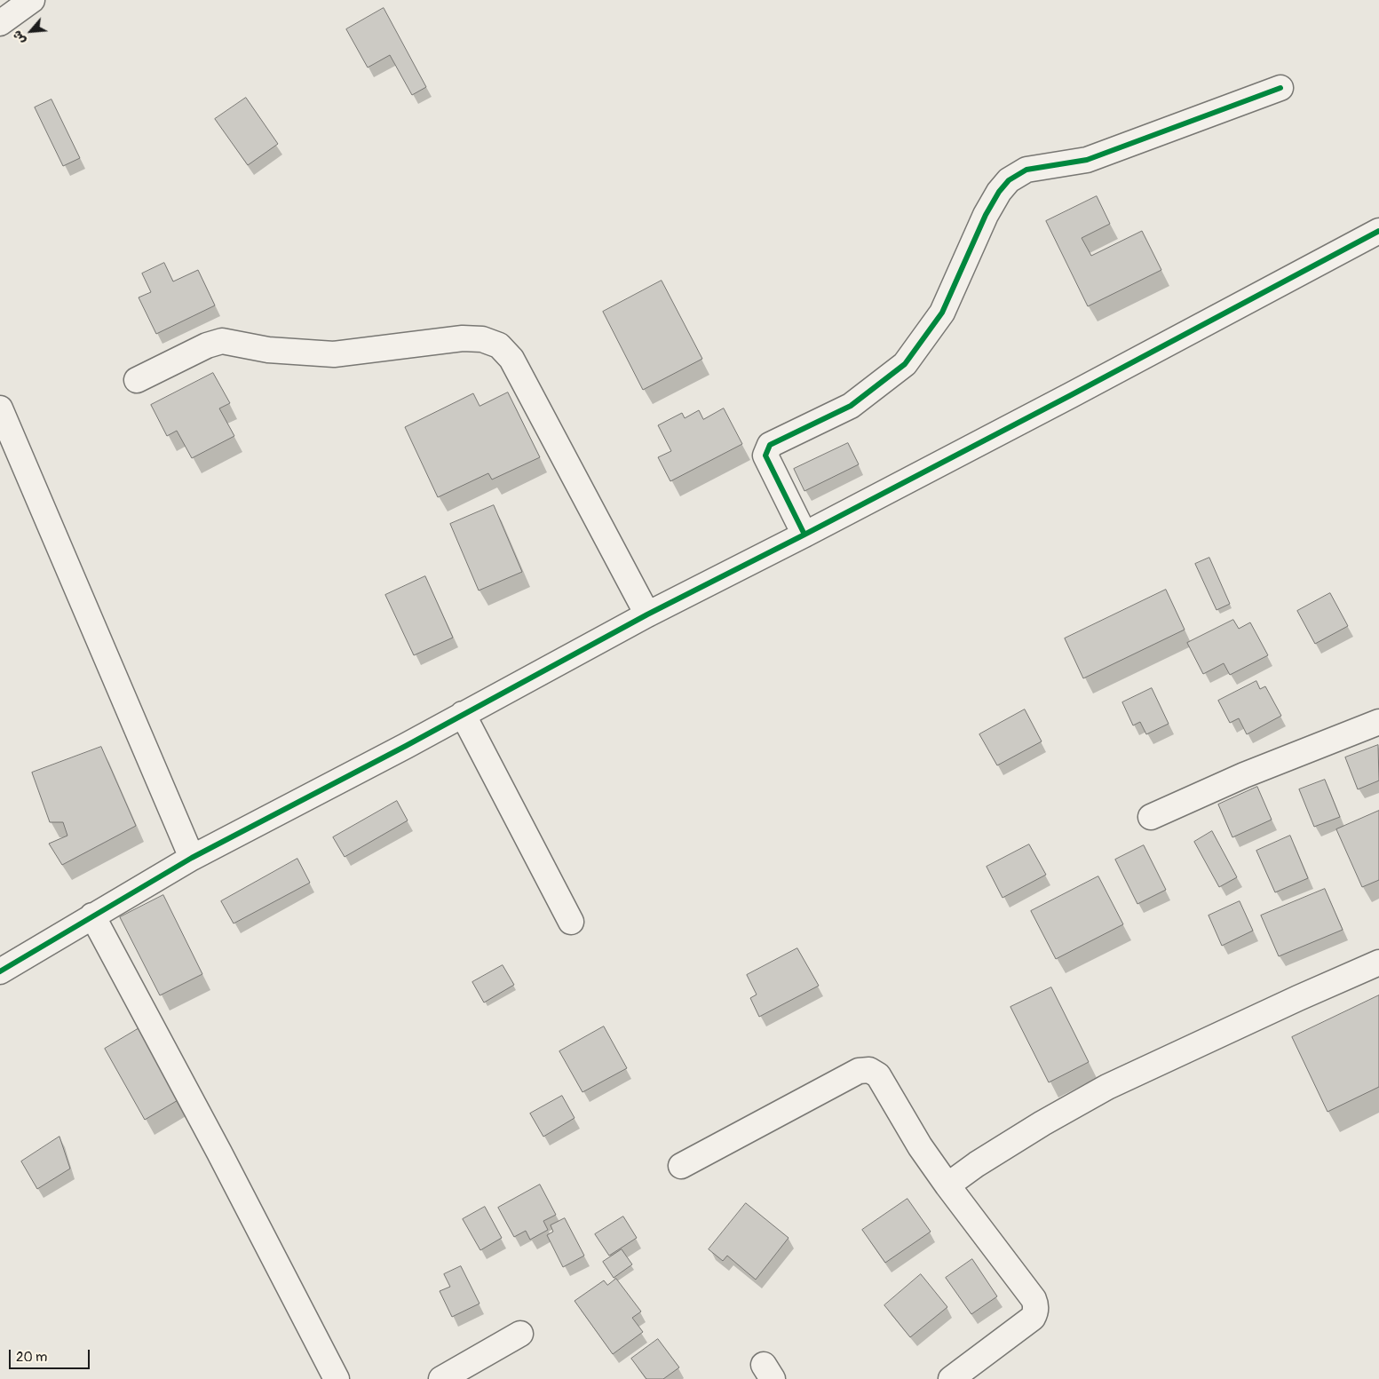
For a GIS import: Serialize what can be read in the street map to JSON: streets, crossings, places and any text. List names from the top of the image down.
{
  "scale_bar": "20 m",
  "north": "bottom left"
}
